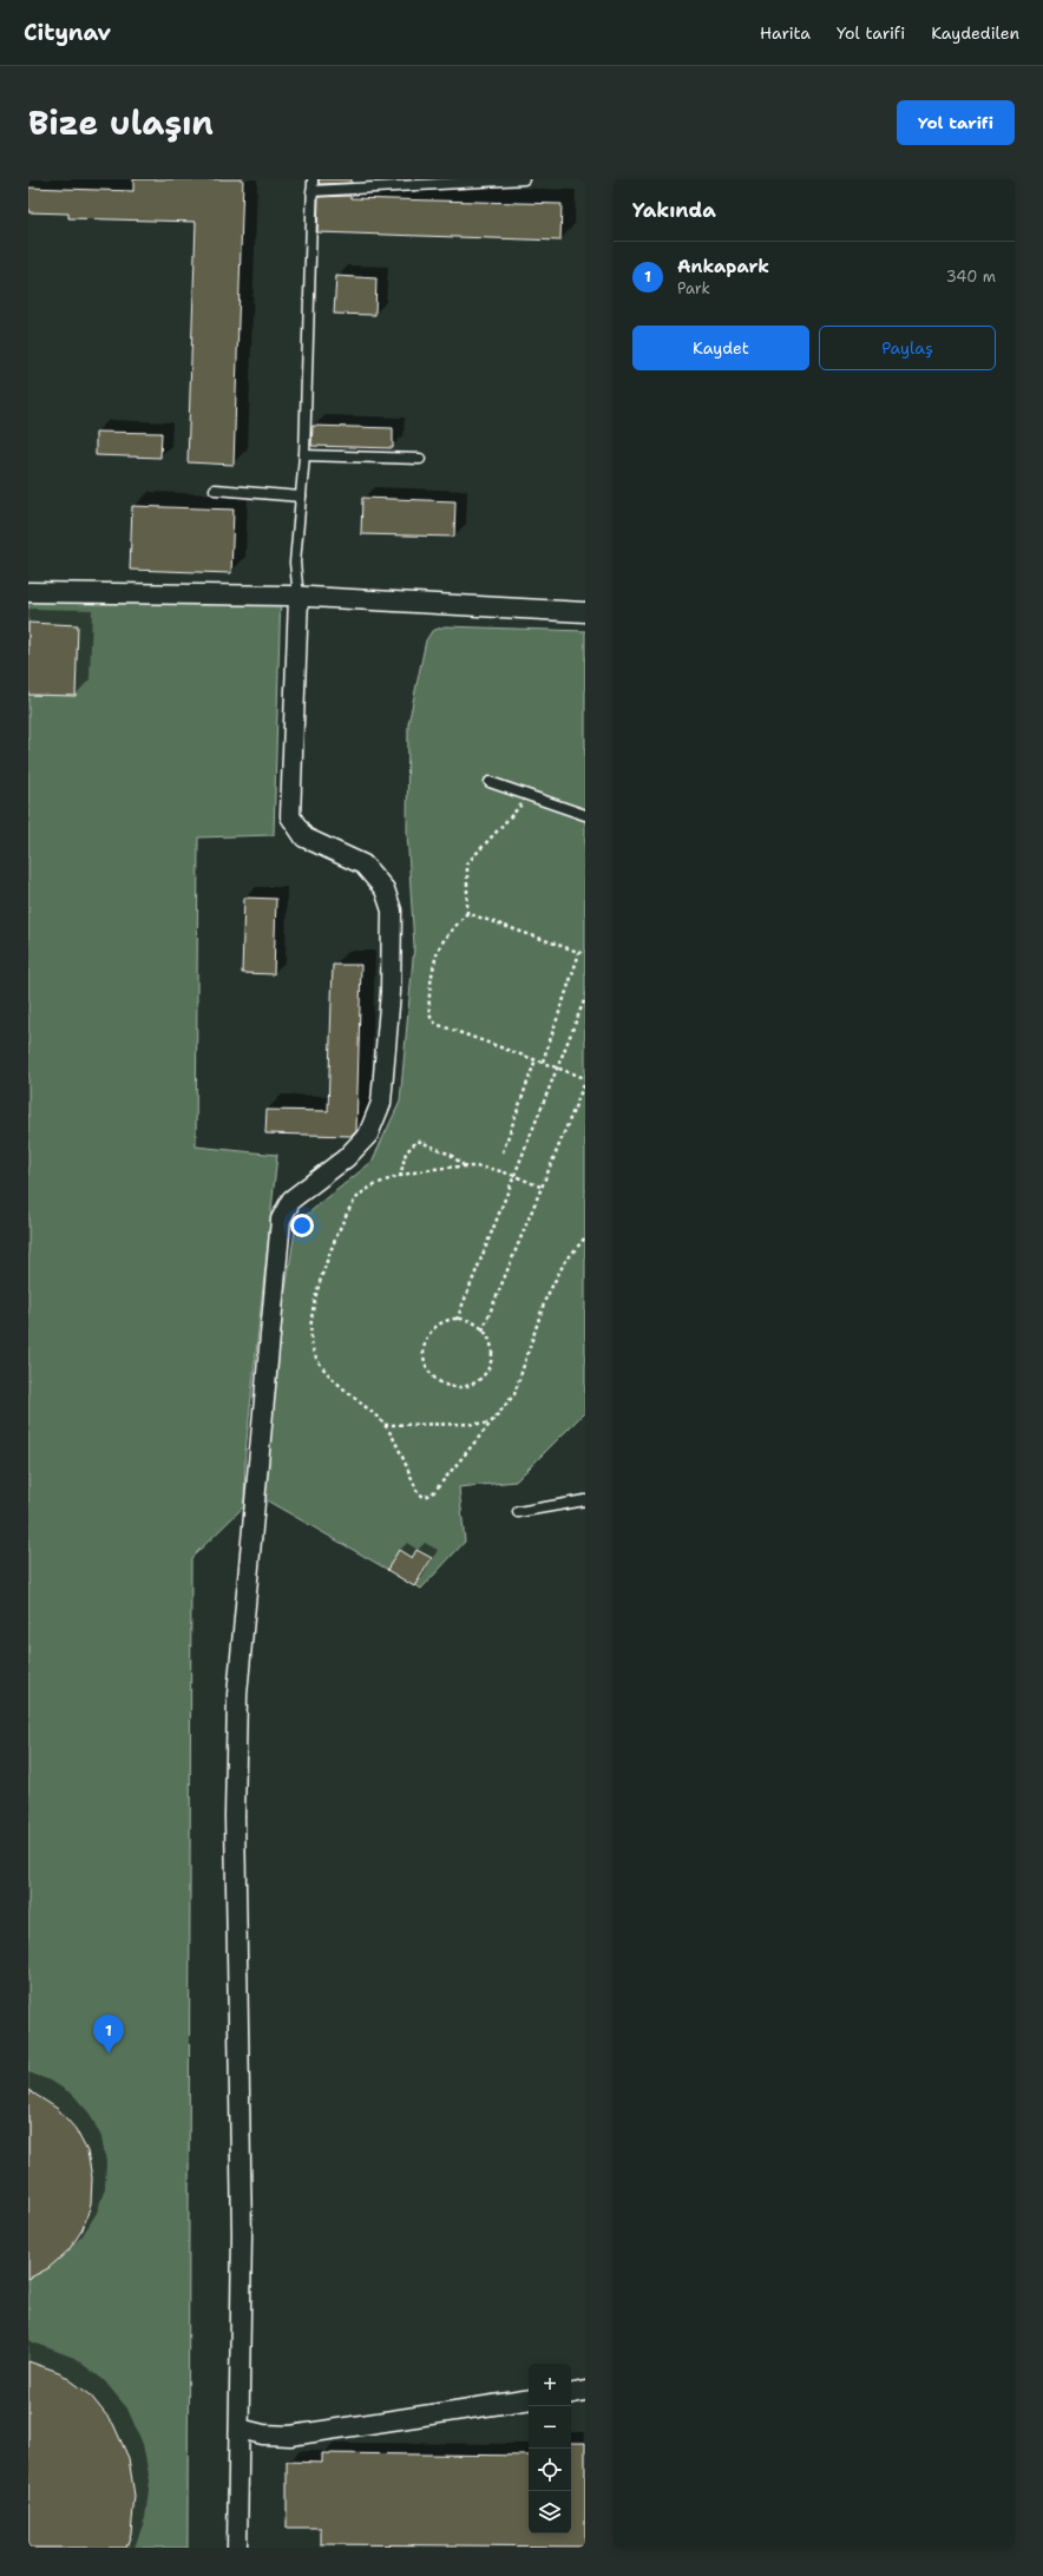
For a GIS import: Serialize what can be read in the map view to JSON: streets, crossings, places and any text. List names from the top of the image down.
{
  "page": {
    "header": "Citynav",
    "nav": ["Harita", "Yol tarifi", "Kaydedilen"],
    "title": "Bize ulaşın",
    "buttons": [
      "Yol tarifi",
      ["Kaydet", "Paylaş"]
    ],
    "heading": "Yakında",
    "list": [
      {
        "mark": "1",
        "name": "Ankapark",
        "note": "Park",
        "value": "340 m"
      }
    ],
    "pins": "1",
    "map_buttons": ["+", "−"]
  }
}
